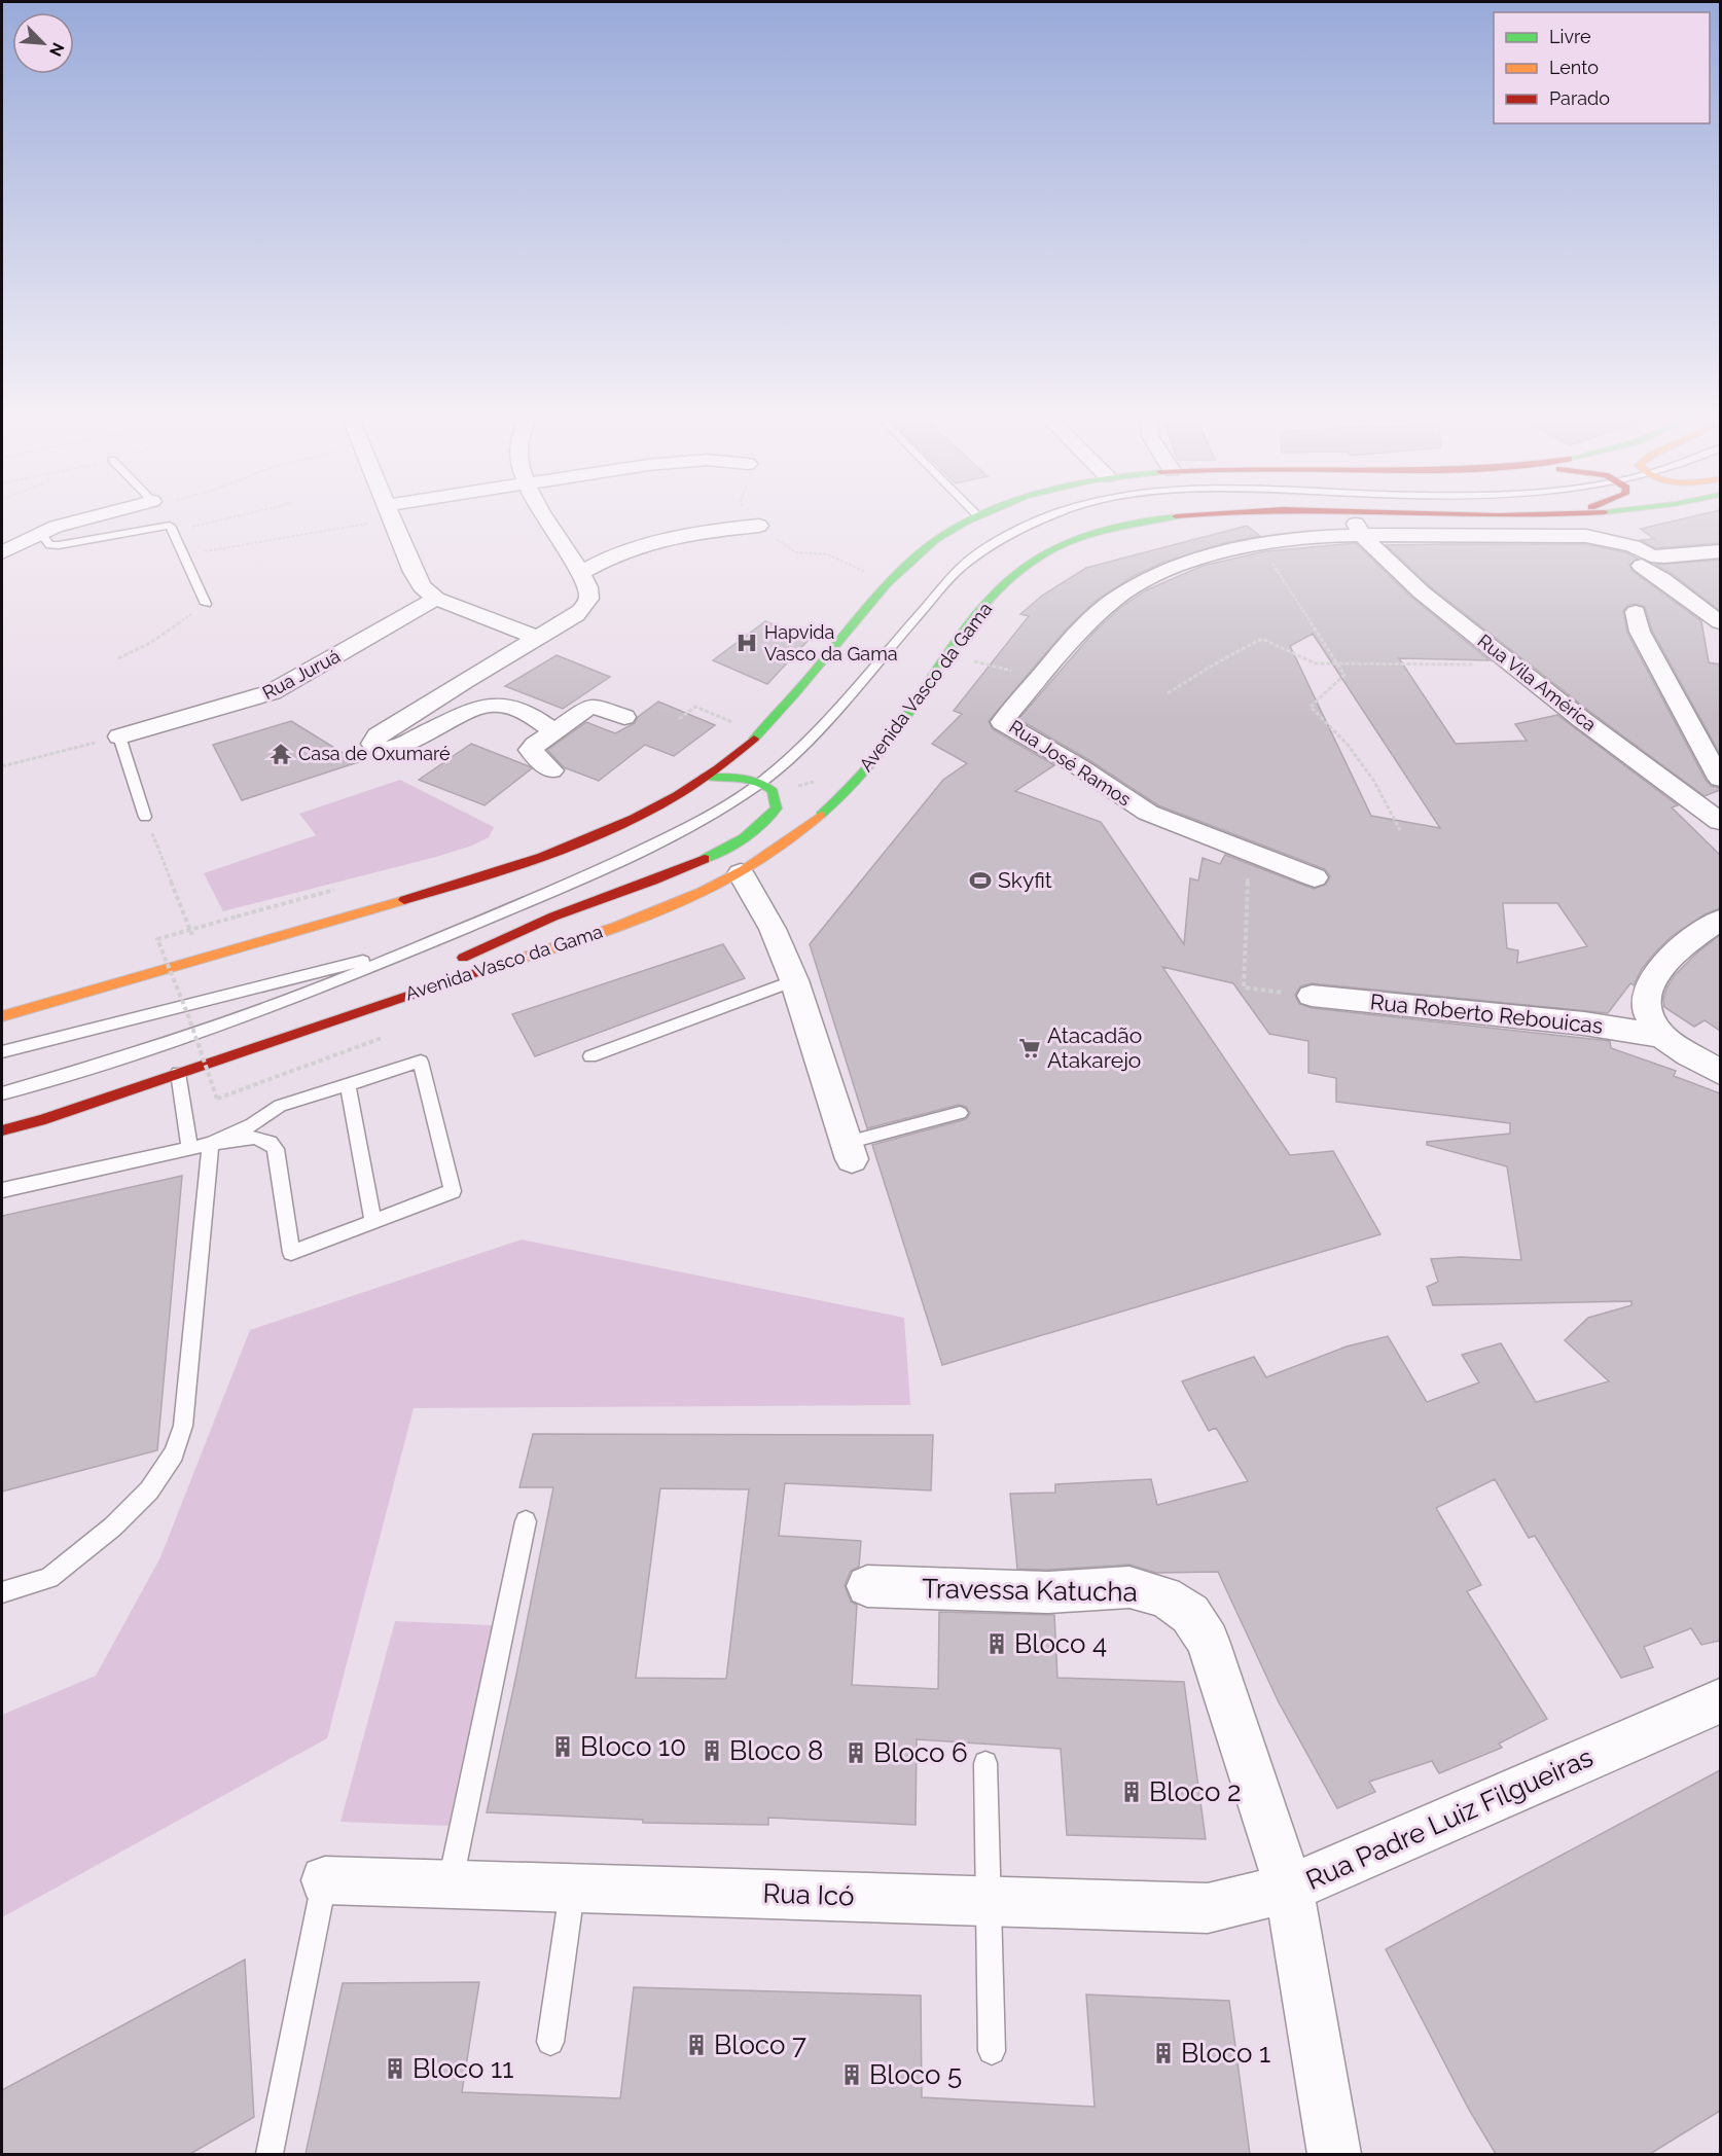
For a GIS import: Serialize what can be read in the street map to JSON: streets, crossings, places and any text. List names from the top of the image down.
{
  "streets": {
    "main road": ["Avenida Vasco da Gama"],
    "street": [
      "Rua Juruá",
      "Rua Vila América",
      "Rua José Ramos",
      "Rua Roberto Rebouicas",
      "Travessa Katucha",
      "Rua Padre Luiz Filgueiras",
      "Rua Icó"
    ]
  },
  "crossings": [
    ["Rua Vila América", "Rua José Ramos"],
    ["Travessa Katucha", "Rua Padre Luiz Filgueiras"],
    ["Travessa Katucha", "Rua Icó"],
    ["Rua Padre Luiz Filgueiras", "Rua Icó"]
  ],
  "places": {
    "hospital": ["Hapvida Vasco da Gama"],
    "temple": ["Casa de Oxumaré"],
    "sports": ["Skyfit"],
    "supermarket": ["Atacadão Atakarejo"],
    "building": [
      "Bloco 4",
      "Bloco 10",
      "Bloco 8",
      "Bloco 6",
      "Bloco 2",
      "Bloco 7",
      "Bloco 1",
      "Bloco 11",
      "Bloco 5"
    ]
  },
  "legend": ["Livre", "Lento", "Parado"],
  "north": "bottom right"
}
